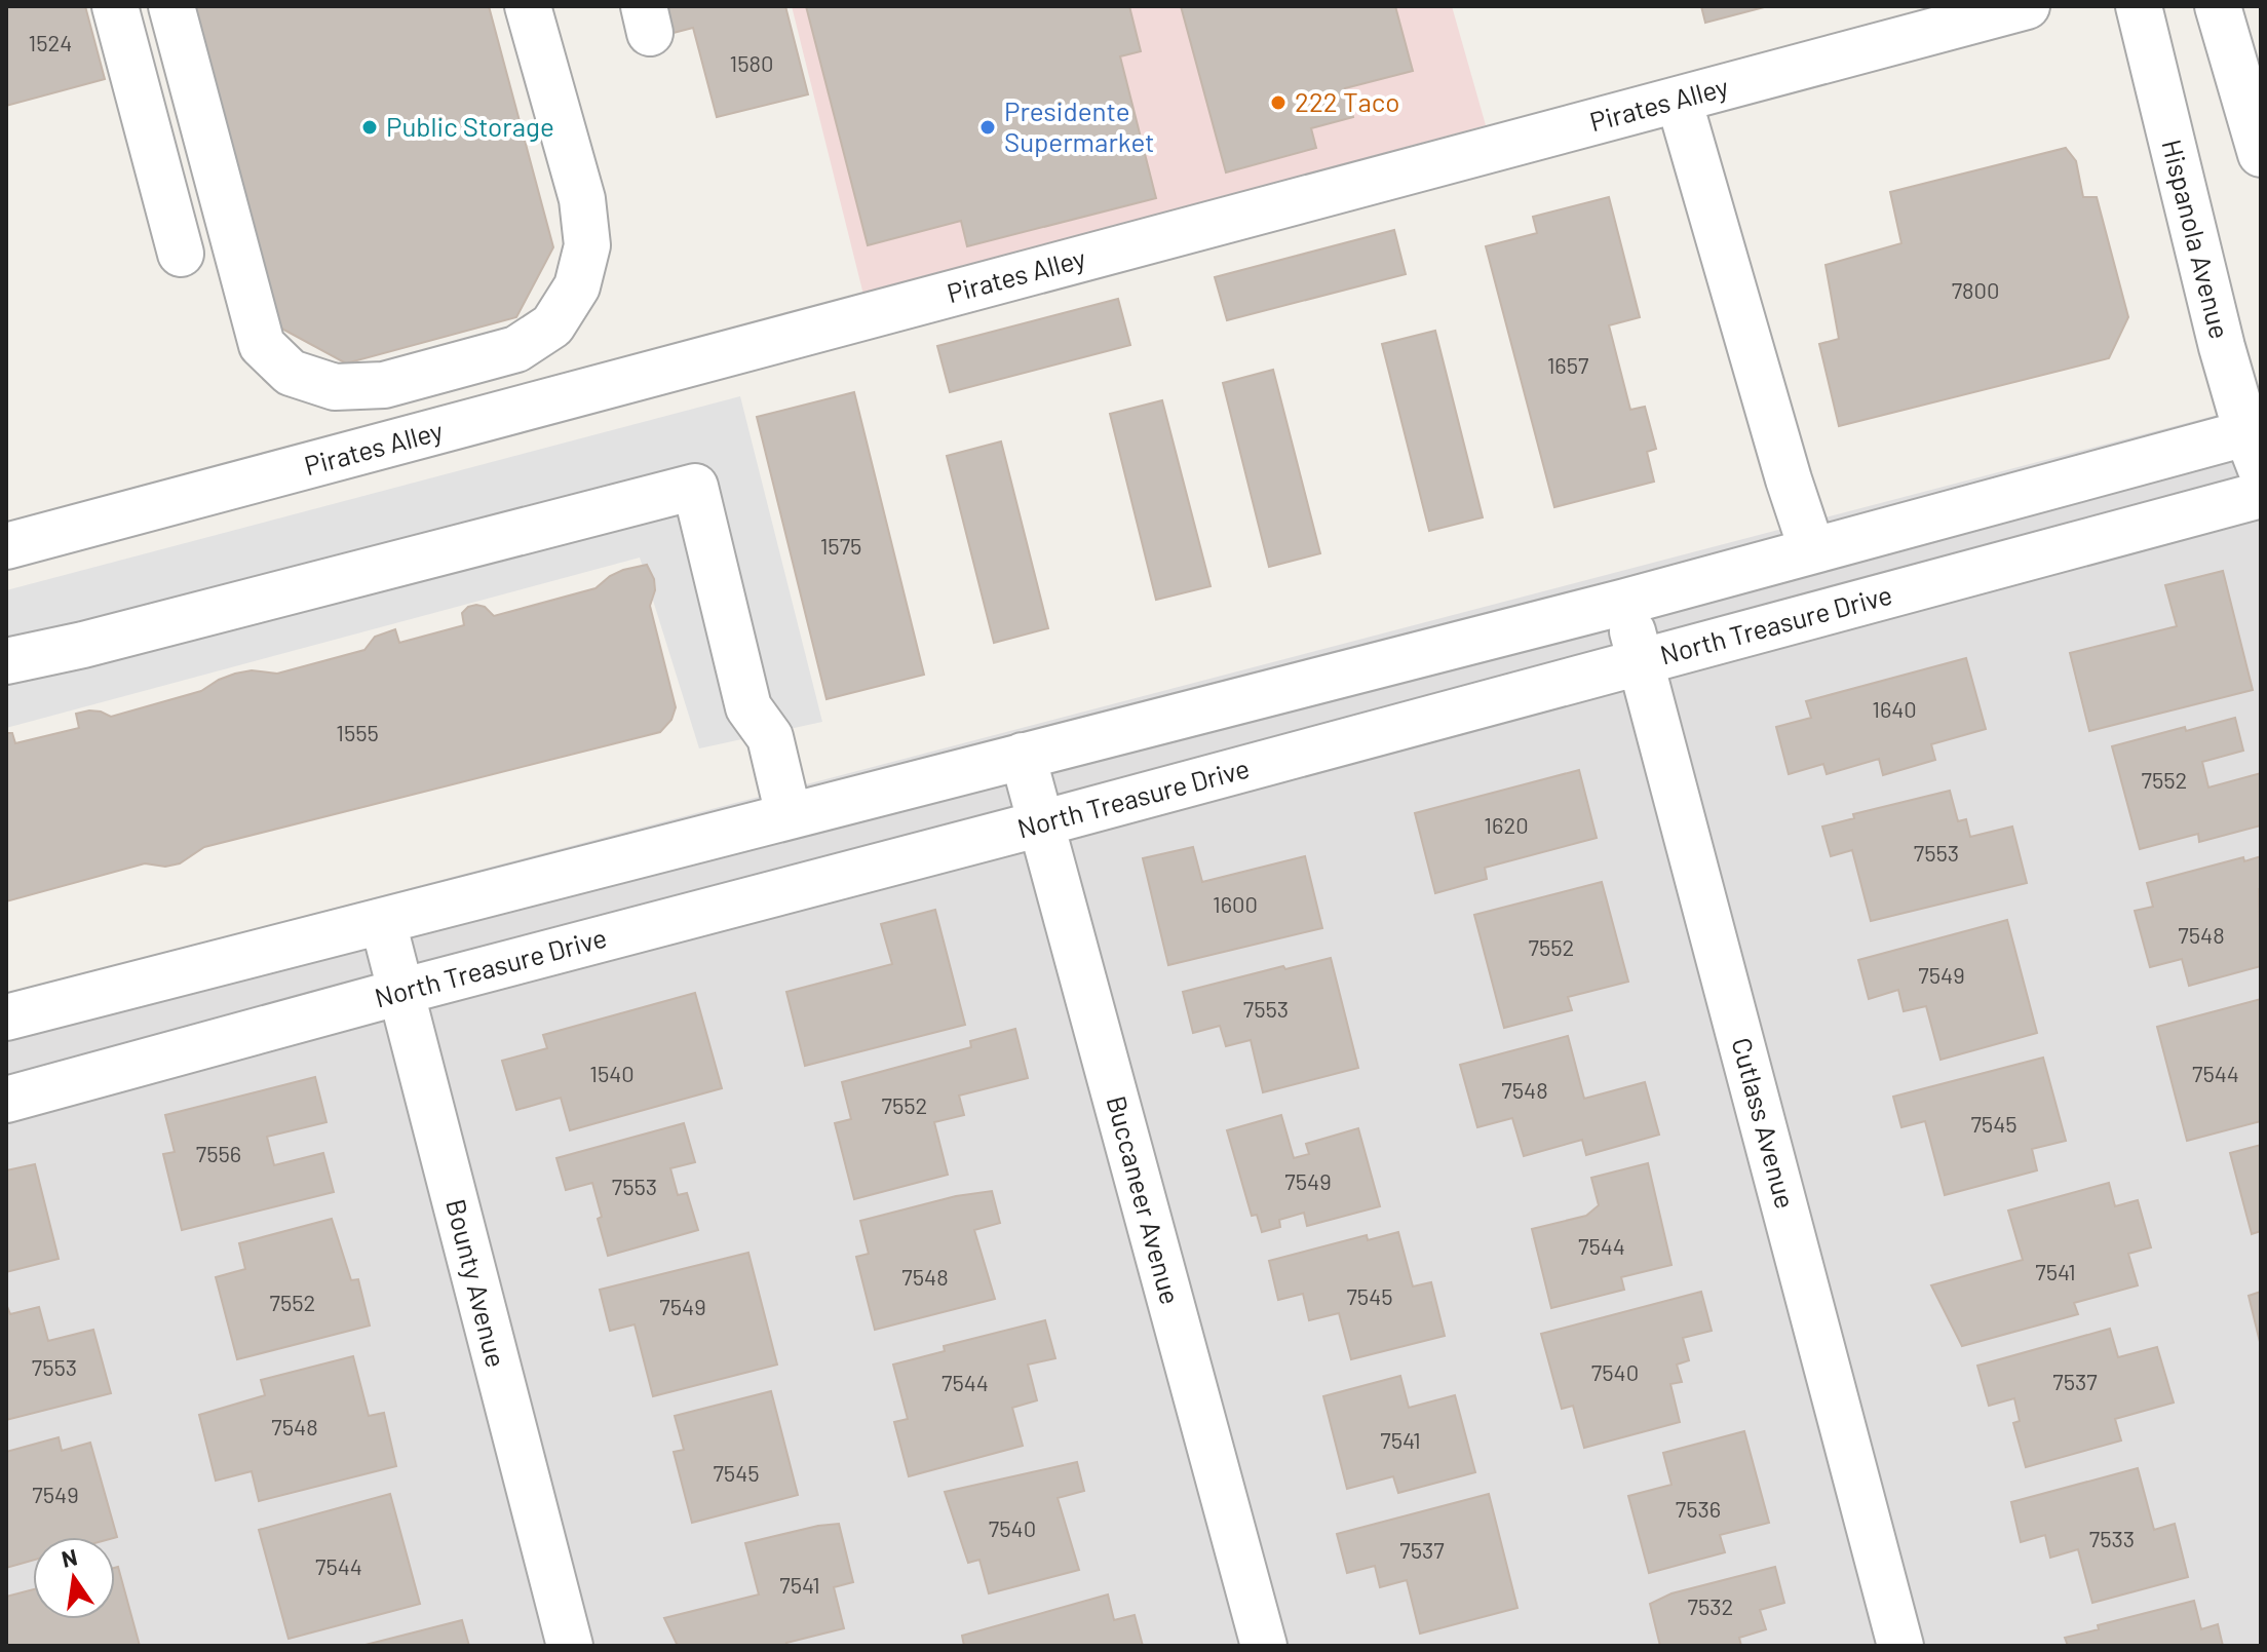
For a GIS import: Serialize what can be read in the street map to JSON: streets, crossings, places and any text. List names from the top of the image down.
{
  "streets": {
    "street": [
      "Pirates Alley",
      "Hispanola Avenue",
      "North Treasure Drive",
      "Cutlass Avenue",
      "Buccaneer Avenue",
      "Bounty Avenue"
    ]
  },
  "crossings": [
    ["North Treasure Drive", "Cutlass Avenue"],
    ["North Treasure Drive", "Buccaneer Avenue"],
    ["North Treasure Drive", "Bounty Avenue"]
  ],
  "places": ["222 Taco", "Public Storage", "Presidente Supermarket"],
  "house_numbers": [
    "1524",
    "1580",
    "7800",
    "1657",
    "1575",
    "1640",
    "1555",
    "7552",
    "1620",
    "7553",
    "1600",
    "7548",
    "7552",
    "7549",
    "7553",
    "1540",
    "7544",
    "7548",
    "7552",
    "7545",
    "7556",
    "7549",
    "7553",
    "7544",
    "7541",
    "7548",
    "7545",
    "7552",
    "7549",
    "7553",
    "7540",
    "7537",
    "7544",
    "7548",
    "7541",
    "7545",
    "7549",
    "7536",
    "7540",
    "7533",
    "7537",
    "7544",
    "7541",
    "7532"
  ],
  "north": "top"
}
